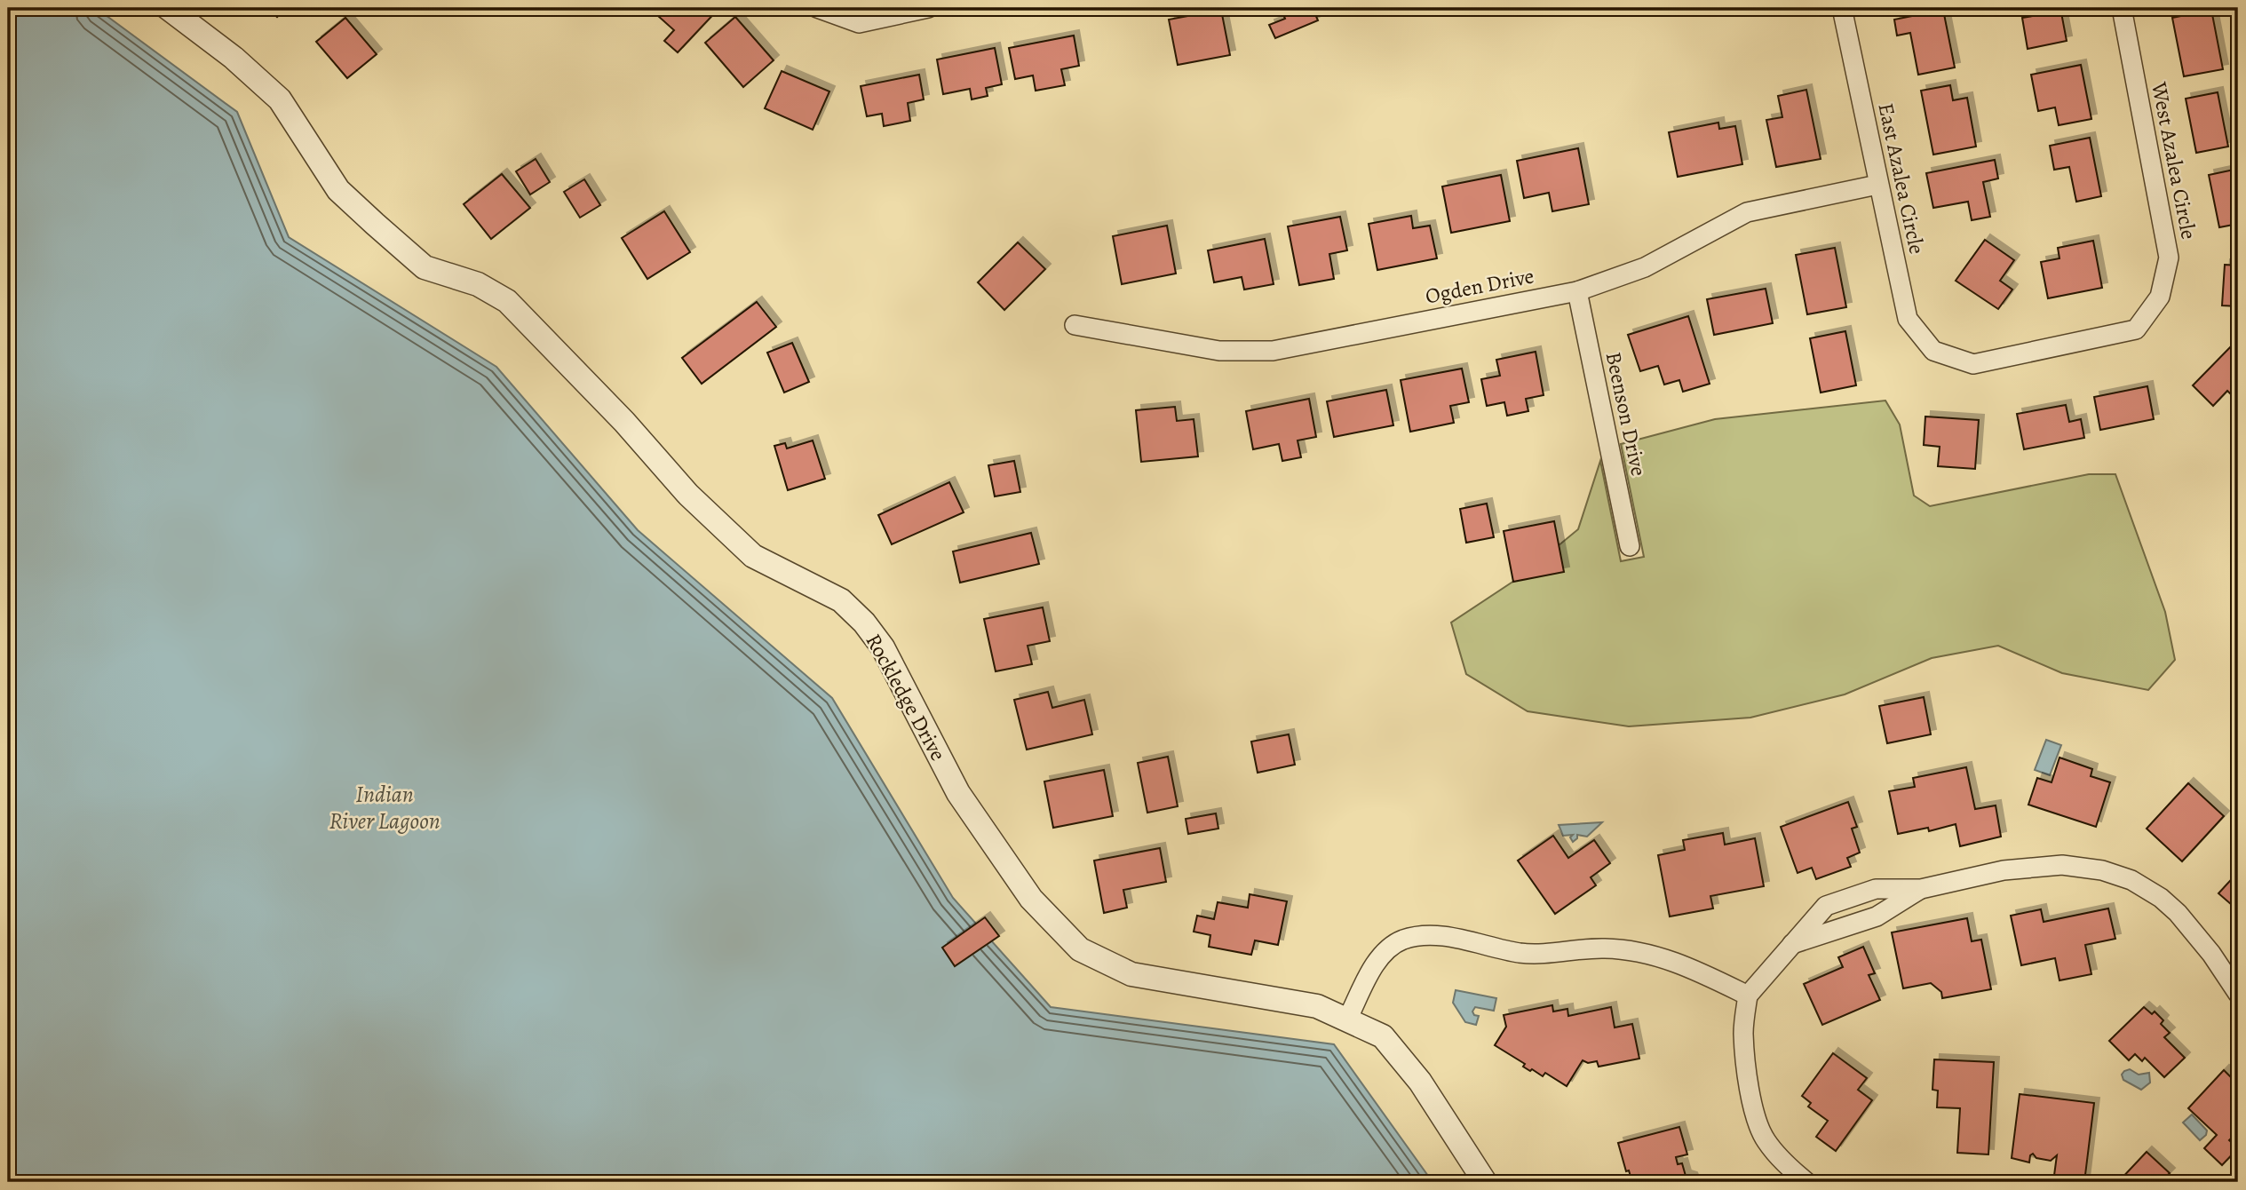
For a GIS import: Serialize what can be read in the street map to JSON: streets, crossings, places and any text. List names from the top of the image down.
{
  "streets": {
    "street": [
      "West Azalea Circle",
      "East Azalea Circle",
      "Ogden Drive",
      "Beenson Drive",
      "Rockledge Drive"
    ]
  },
  "crossings": [
    ["West Azalea Circle", "East Azalea Circle"],
    ["East Azalea Circle", "Ogden Drive"],
    ["Ogden Drive", "Beenson Drive"]
  ],
  "water": ["Indian River Lagoon"]
}
